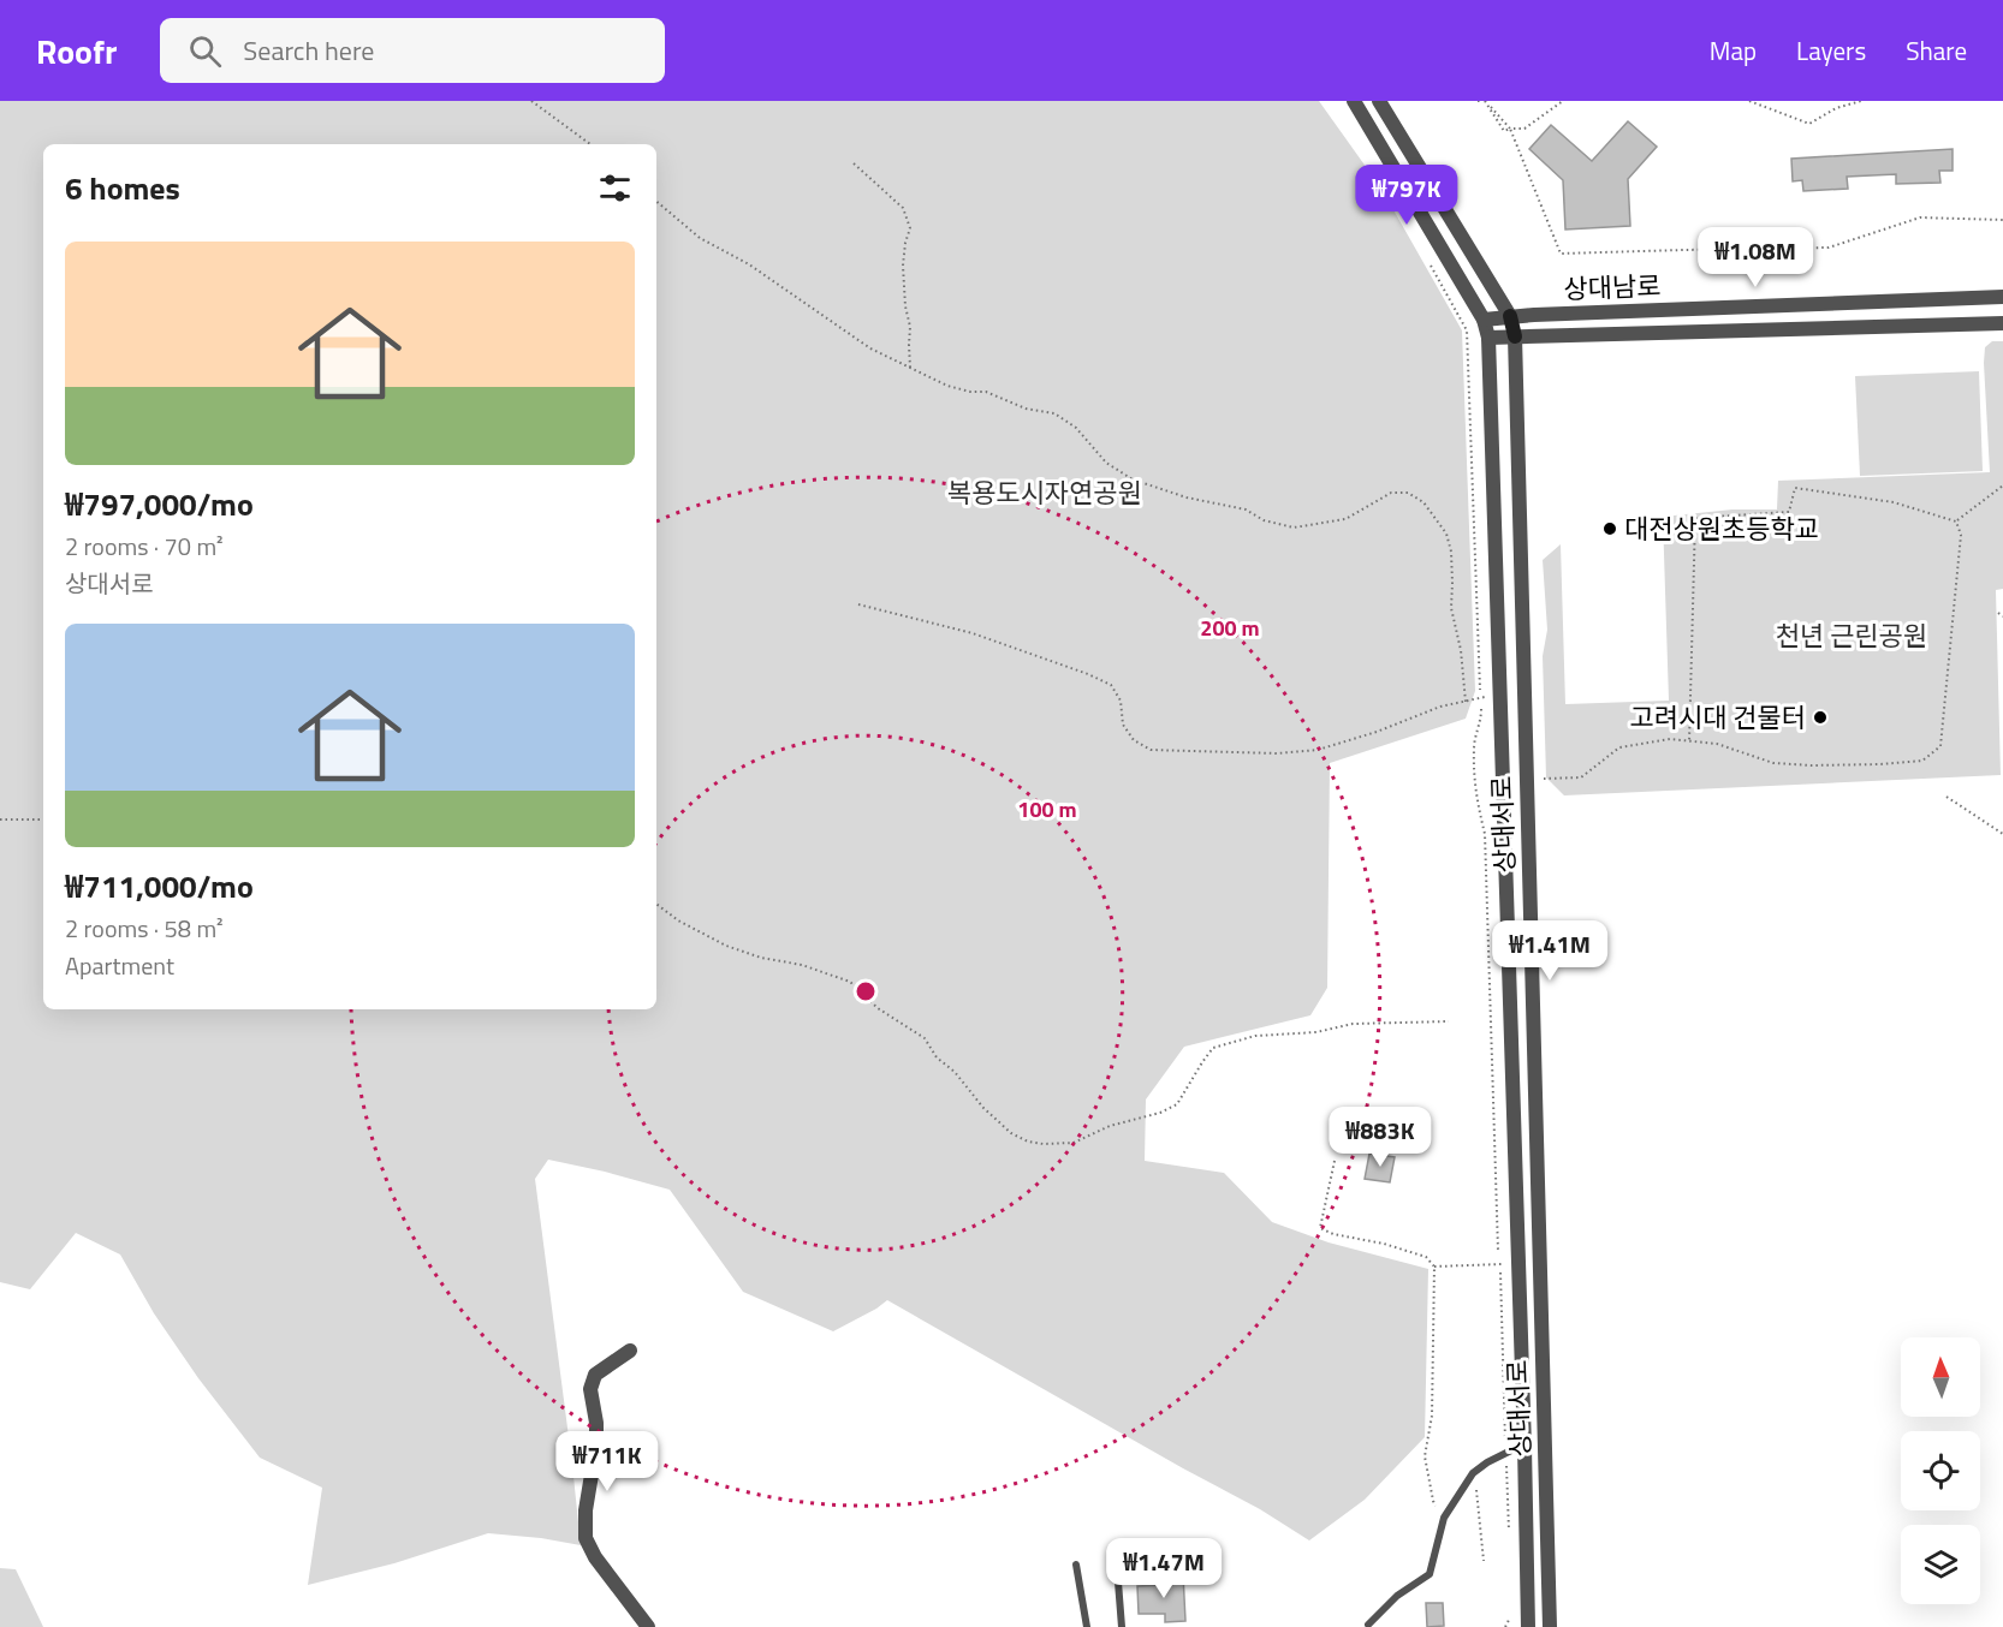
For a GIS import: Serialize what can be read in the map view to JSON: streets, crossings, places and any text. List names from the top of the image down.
{
  "streets": {
    "main road": ["상대서로"],
    "street": ["상대남로"]
  },
  "crossings": [
    ["상대남로", "상대서로"]
  ],
  "parks": ["복용도시자연공원", "천년 근린공원"],
  "places": ["대전상원초등학교", "고려시대 건물터"],
  "north": "top",
  "page": {
    "header": "Roofr",
    "search": "Search here",
    "nav": ["Map", "Layers", "Share"],
    "heading": "6 homes",
    "price": [
      "₩797K",
      "₩1.08M",
      "₩1.41M",
      "₩883K",
      "₩711K",
      "₩1.47M"
    ],
    "list": [
      {
        "name": "₩797,000/mo",
        "note": "2 rooms · 70 m² · 상대서로"
      },
      {
        "name": "₩711,000/mo",
        "note": "2 rooms · 58 m² · Apartment"
      }
    ]
  },
  "rings": ["200 m", "100 m"]
}
